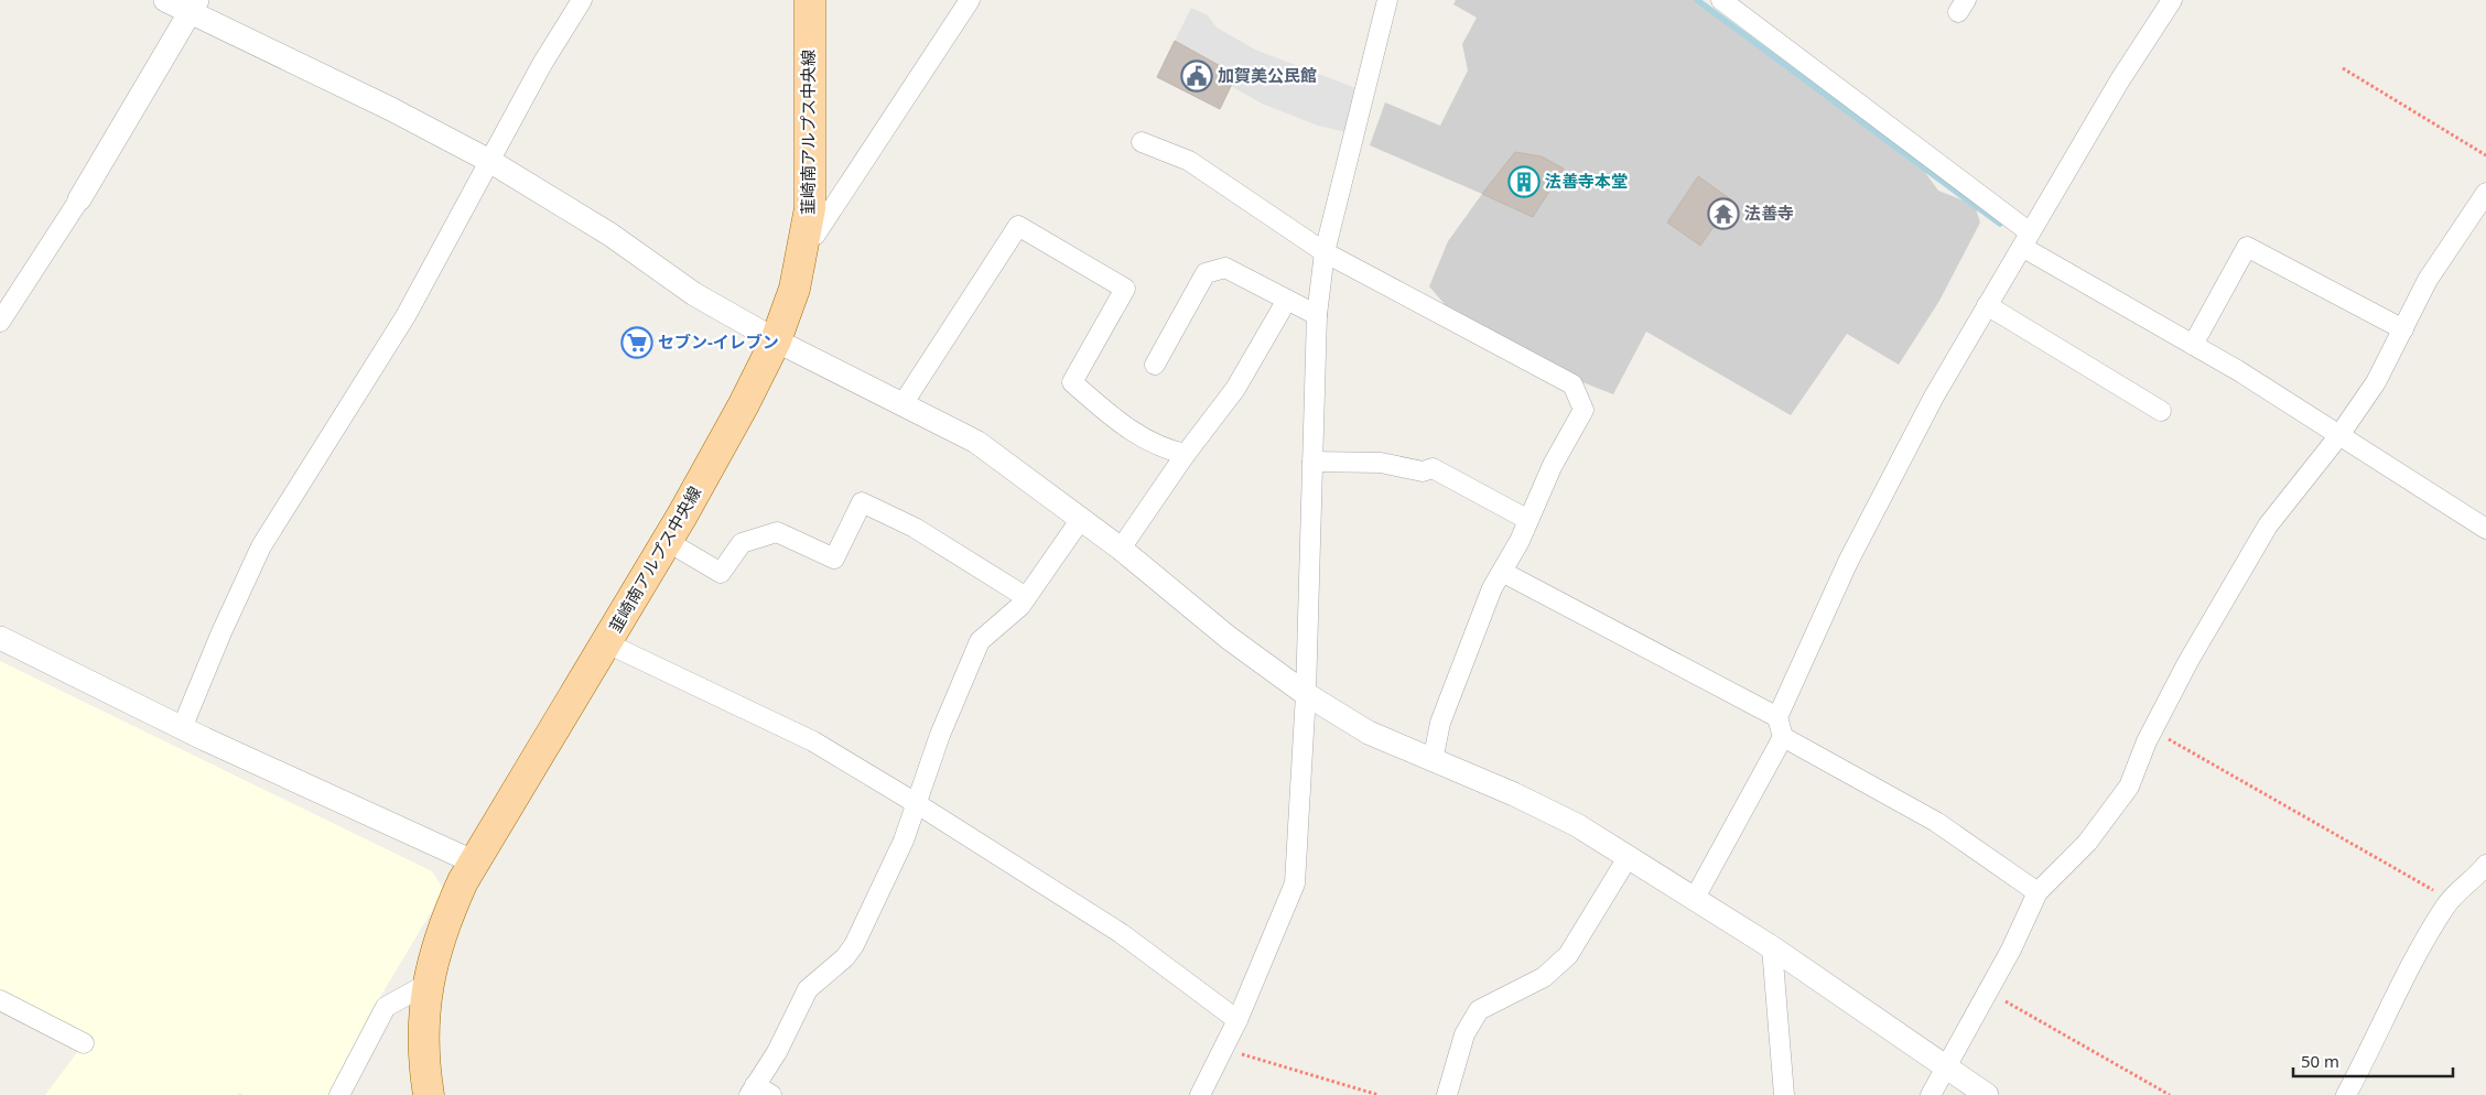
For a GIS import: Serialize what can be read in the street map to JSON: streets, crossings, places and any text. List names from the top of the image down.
{
  "streets": {
    "main road": ["韮崎南アルプス中央線"]
  },
  "places": {
    "public building": ["加賀美公民館"],
    "building": ["法善寺本堂"],
    "temple": ["法善寺"],
    "supermarket": ["セブン-イレブン"]
  },
  "scale_bar": "50 m"
}
